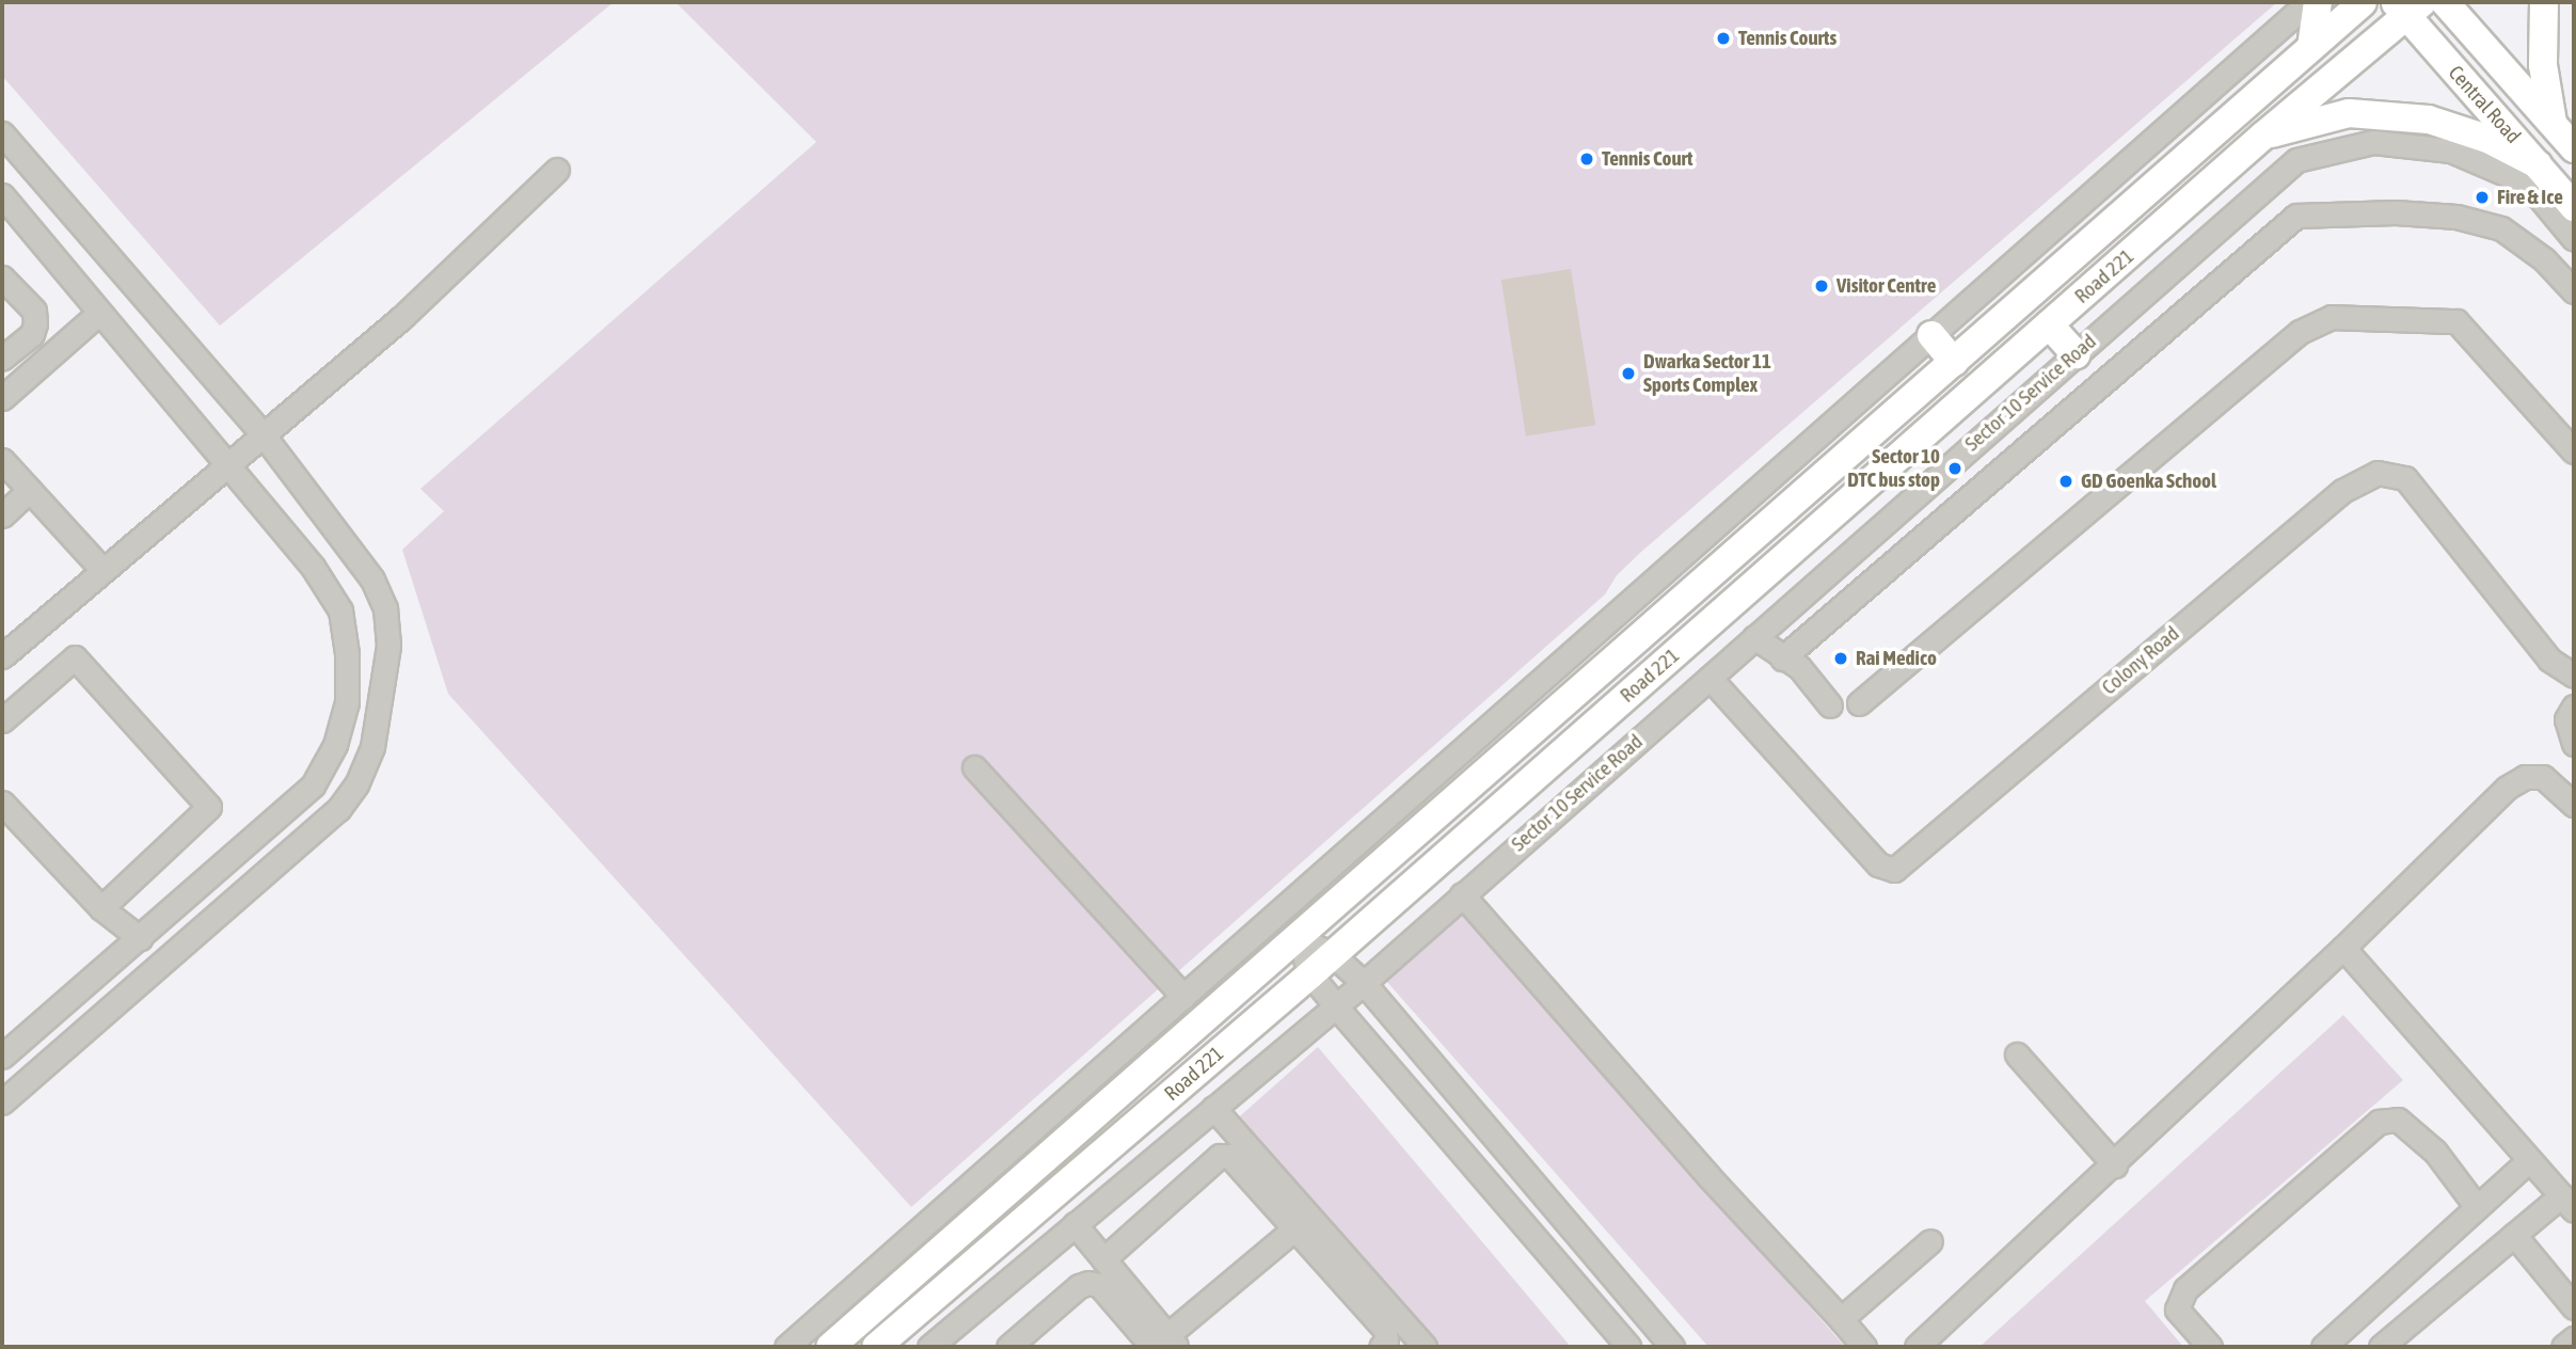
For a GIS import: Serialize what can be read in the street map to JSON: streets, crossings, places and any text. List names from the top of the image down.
{
  "streets": {
    "main road": ["Central Road", "Road 221"],
    "street": ["Sector 10 Service Road", "Colony Road"]
  },
  "crossings": [
    ["Central Road", "Road 221"],
    ["Sector 10 Service Road", "Colony Road"]
  ],
  "places": [
    "Tennis Courts",
    "Tennis Court",
    "Fire & Ice",
    "Visitor Centre",
    "Dwarka Sector 11 Sports Complex",
    "Sector 10 DTC bus stop",
    "GD Goenka School",
    "Rai Medico"
  ]
}
